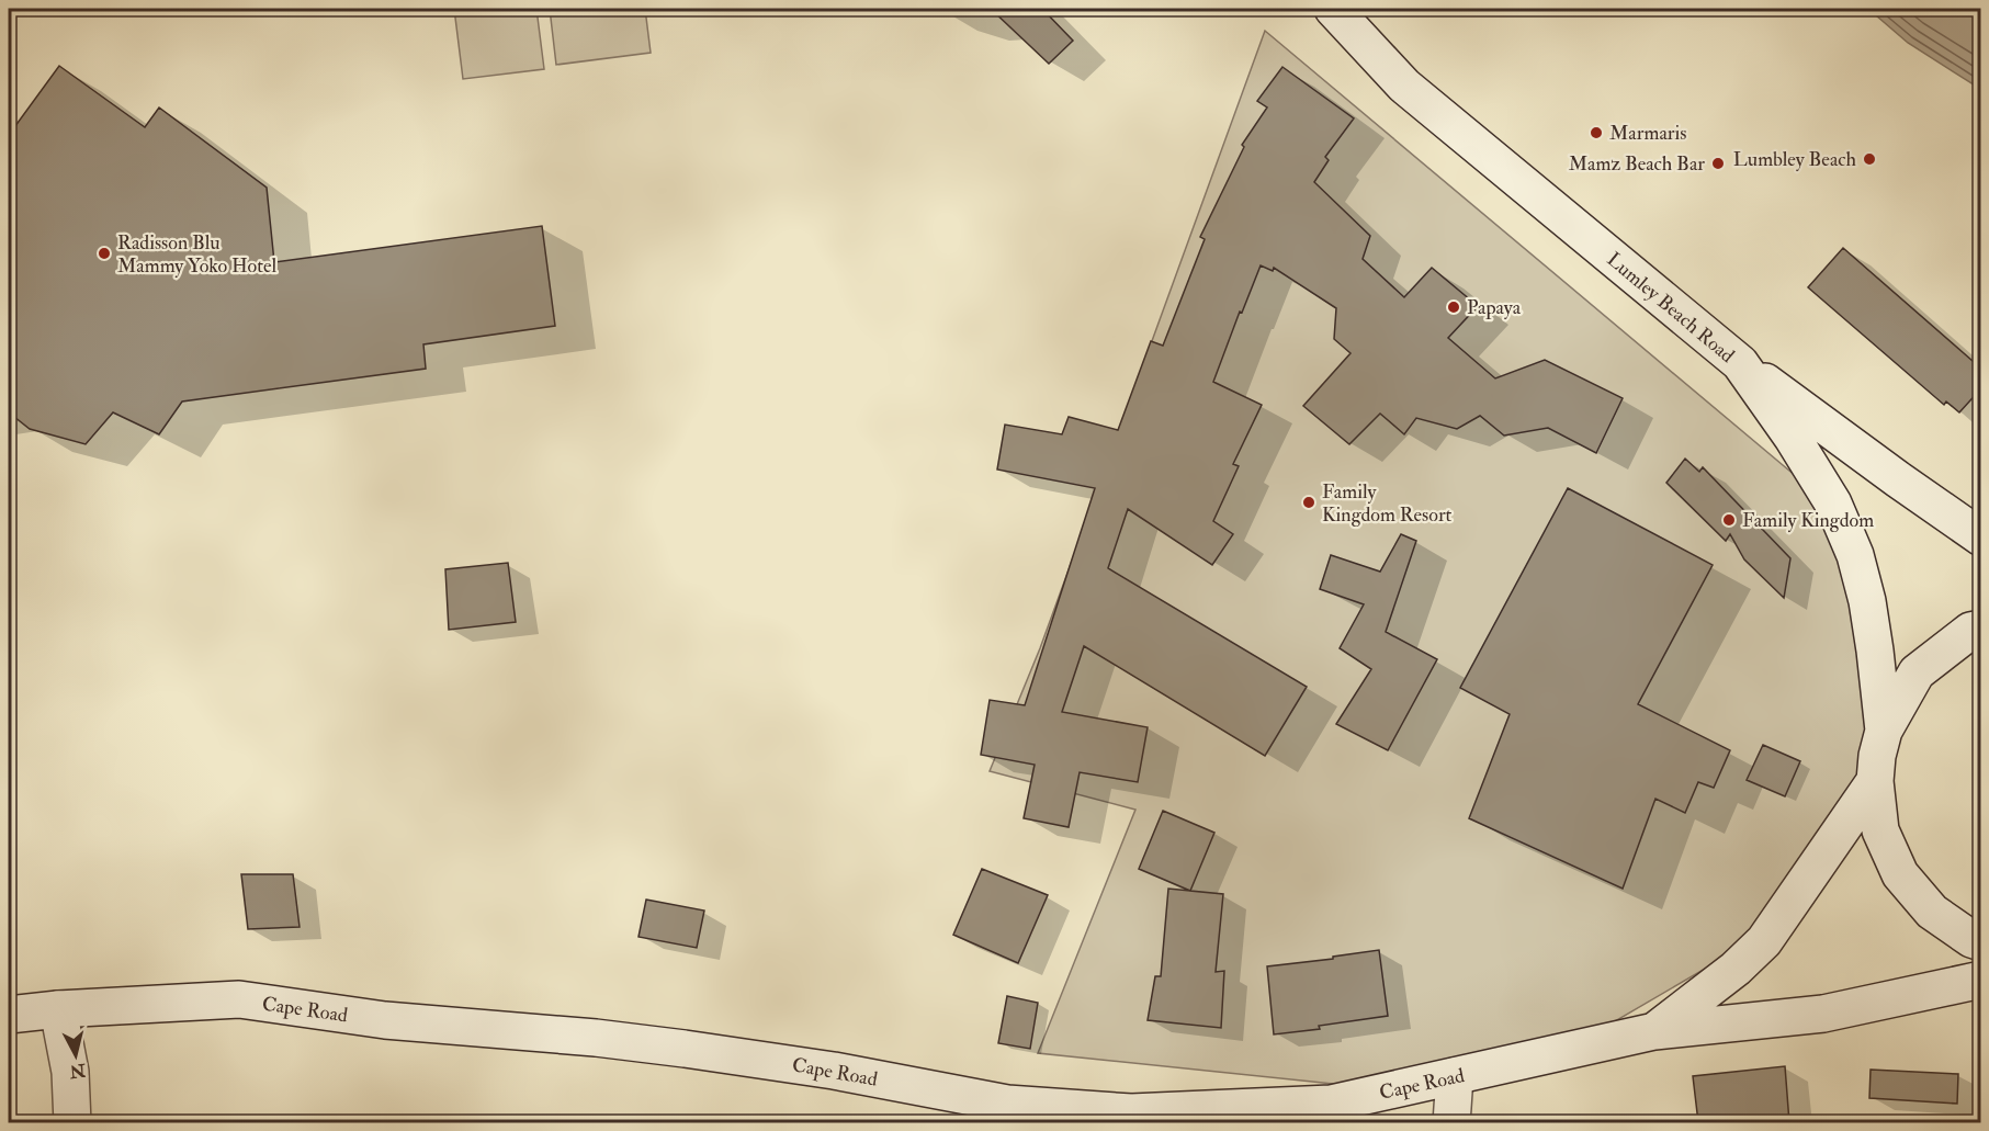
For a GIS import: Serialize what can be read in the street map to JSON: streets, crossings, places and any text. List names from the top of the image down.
{
  "streets": {
    "main road": ["Lumley Beach Road", "Cape Road"]
  },
  "places": [
    "Marmaris",
    "Lumbley Beach",
    "Mamz Beach Bar",
    "Radisson Blu Mammy Yoko Hotel",
    "Papaya",
    "Family Kingdom Resort",
    "Family Kingdom"
  ],
  "north": "bottom"
}
